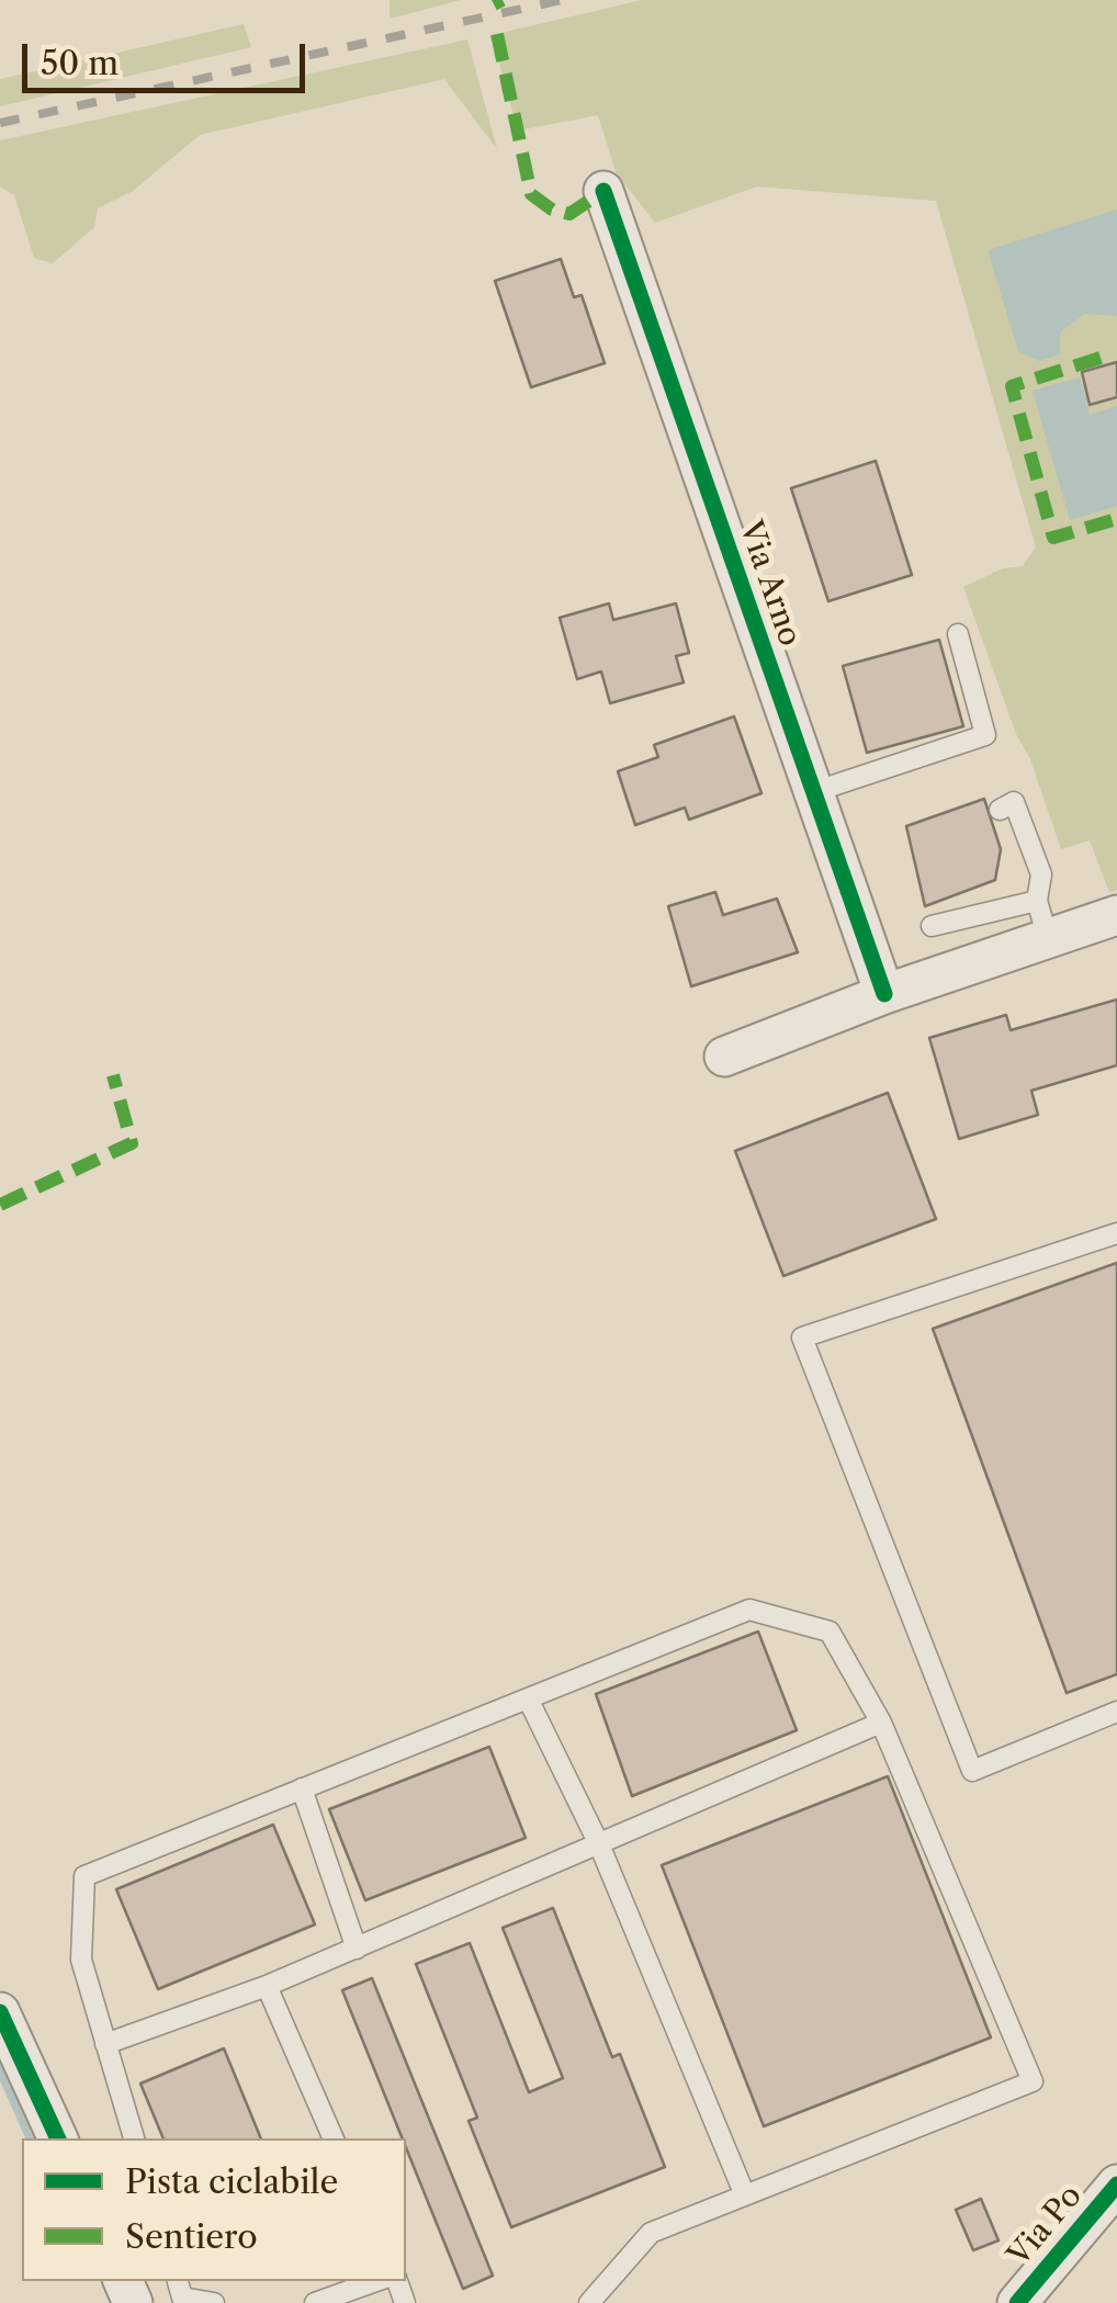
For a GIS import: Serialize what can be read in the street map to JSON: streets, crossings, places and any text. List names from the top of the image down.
{
  "streets": {
    "street": ["Via Arno", "Via Po"]
  },
  "legend": ["Pista ciclabile", "Sentiero"],
  "scale_bar": "50 m"
}
